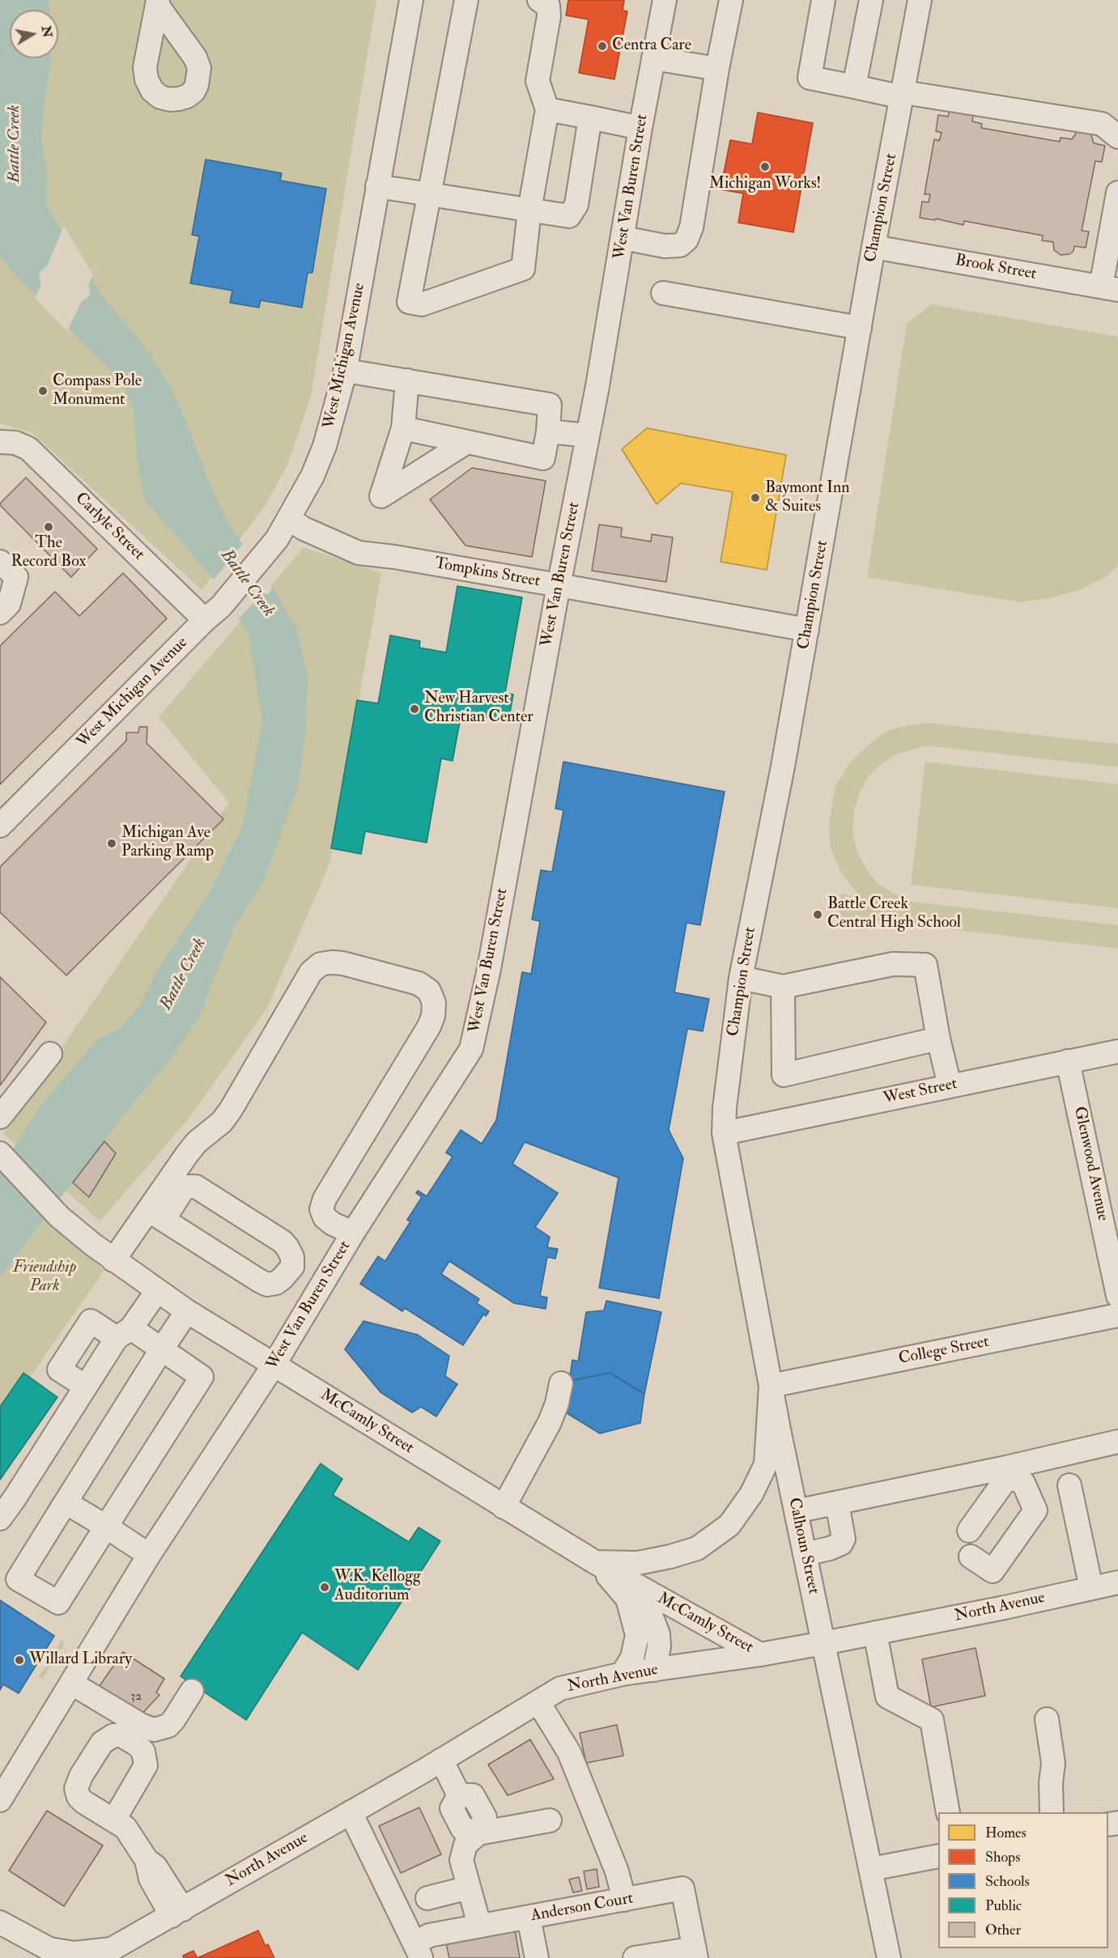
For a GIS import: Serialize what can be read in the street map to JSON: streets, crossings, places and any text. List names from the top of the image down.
{
  "streets": {
    "street": [
      "West Van Buren Street",
      "Champion Street",
      "Brook Street",
      "West Michigan Avenue",
      "Carlyle Street",
      "Tompkins Street",
      "West Street",
      "Glenwood Avenue",
      "College Street",
      "McCamly Street",
      "Calhoun Street",
      "North Avenue",
      "Anderson Court"
    ]
  },
  "crossings": [
    ["West Van Buren Street", "Tompkins Street"],
    ["West Van Buren Street", "McCamly Street"],
    ["Champion Street", "Brook Street"],
    ["Champion Street", "Tompkins Street"],
    ["Champion Street", "West Street"],
    ["Champion Street", "Calhoun Street"],
    ["West Michigan Avenue", "Carlyle Street"],
    ["West Michigan Avenue", "Tompkins Street"],
    ["West Street", "Glenwood Avenue"],
    ["West Street", "Calhoun Street"],
    ["College Street", "Calhoun Street"],
    ["McCamly Street", "North Avenue"],
    ["Calhoun Street", "North Avenue"]
  ],
  "water": ["Battle Creek"],
  "parks": ["Friendship Park"],
  "places": [
    "Centra Care",
    "Michigan Works!",
    "Compass Pole Monument",
    "Baymont Inn & Suites",
    "The Record Box",
    "New Harvest Christian Center",
    "Michigan Ave Parking Ramp",
    "Battle Creek Central High School",
    "W.K. Kellogg Auditorium",
    "Willard Library"
  ],
  "house_numbers": ["32"],
  "legend": [
    "Homes",
    "Shops",
    "Schools",
    "Public",
    "Other"
  ],
  "north": "right"
}
